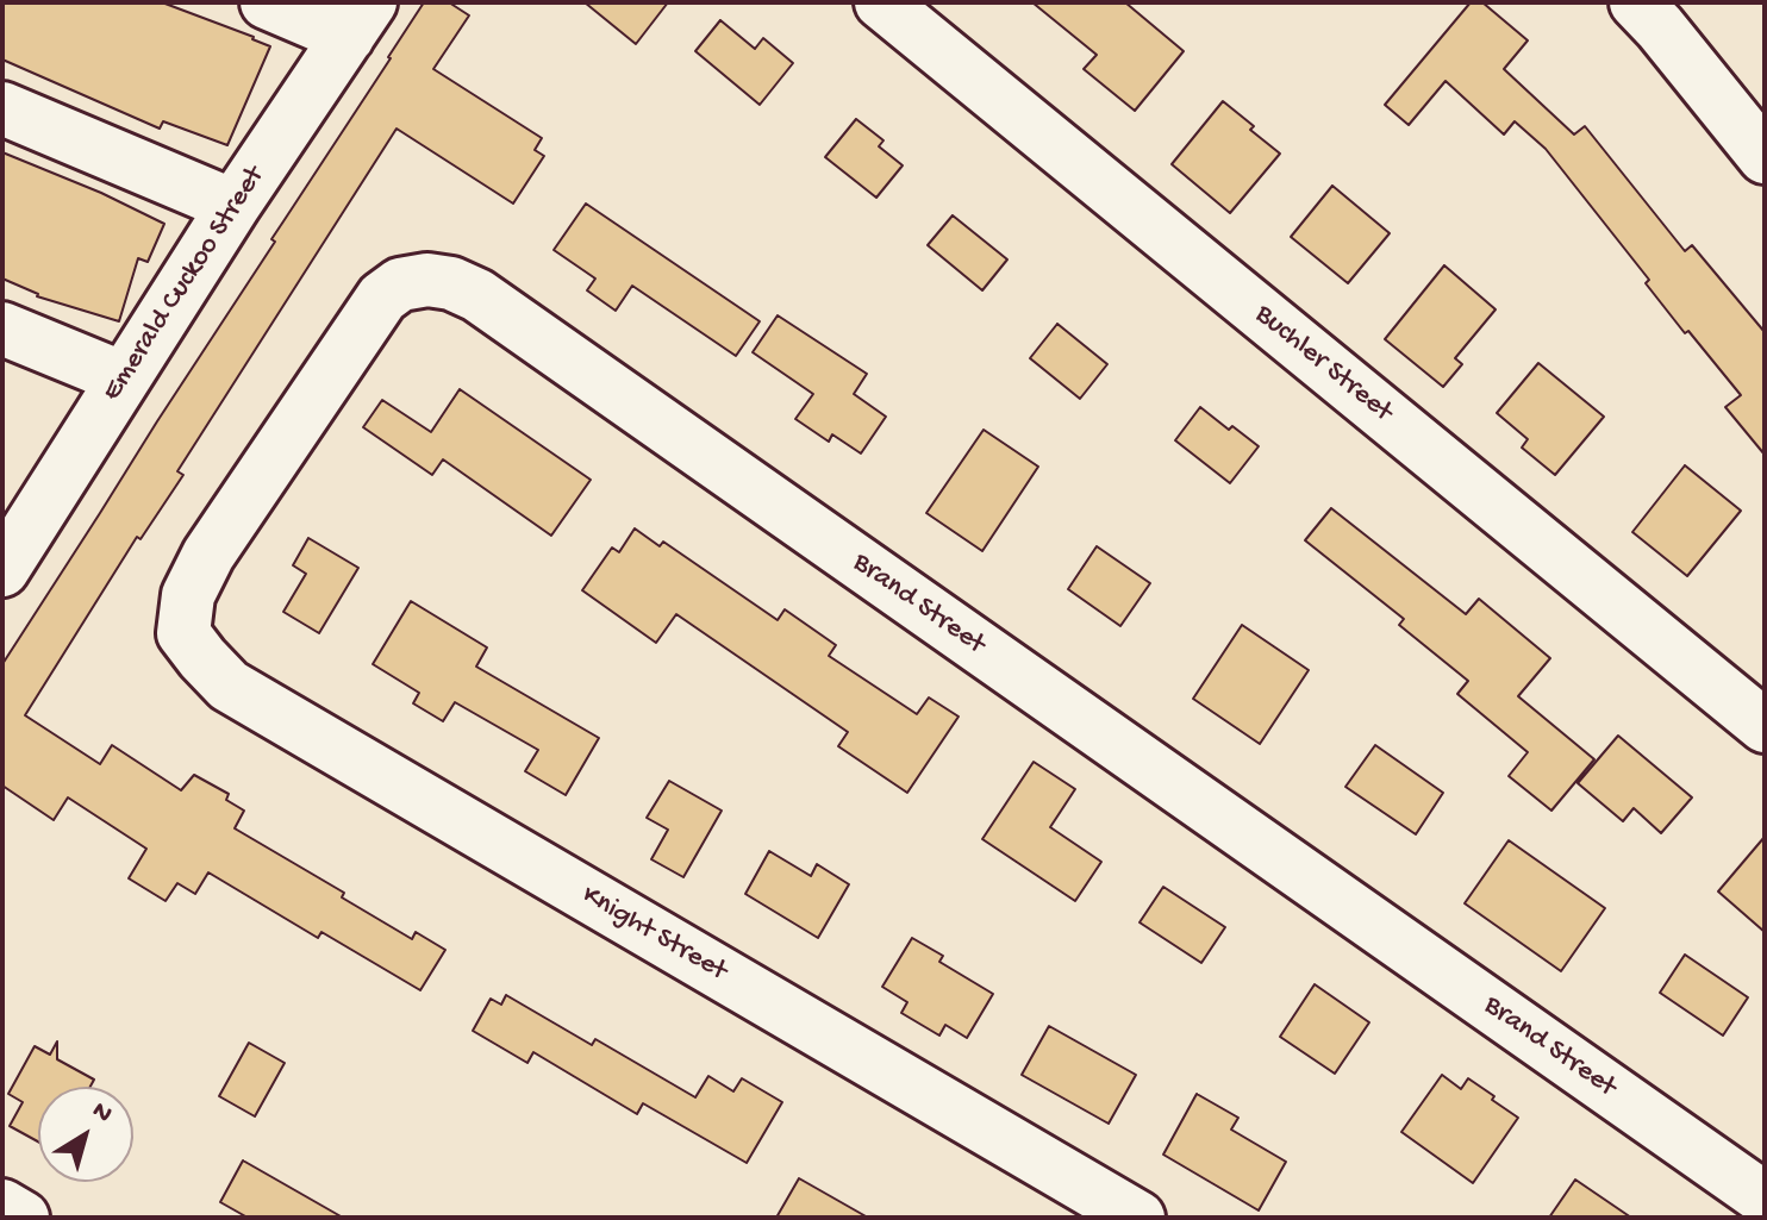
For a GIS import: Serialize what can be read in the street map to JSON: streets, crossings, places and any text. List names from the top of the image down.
{
  "streets": {
    "street": [
      "Emerald Cuckoo Street",
      "Buchler Street",
      "Brand Street",
      "Knight Street"
    ]
  },
  "crossings": [
    ["Brand Street", "Knight Street"]
  ],
  "north": "top right"
}
